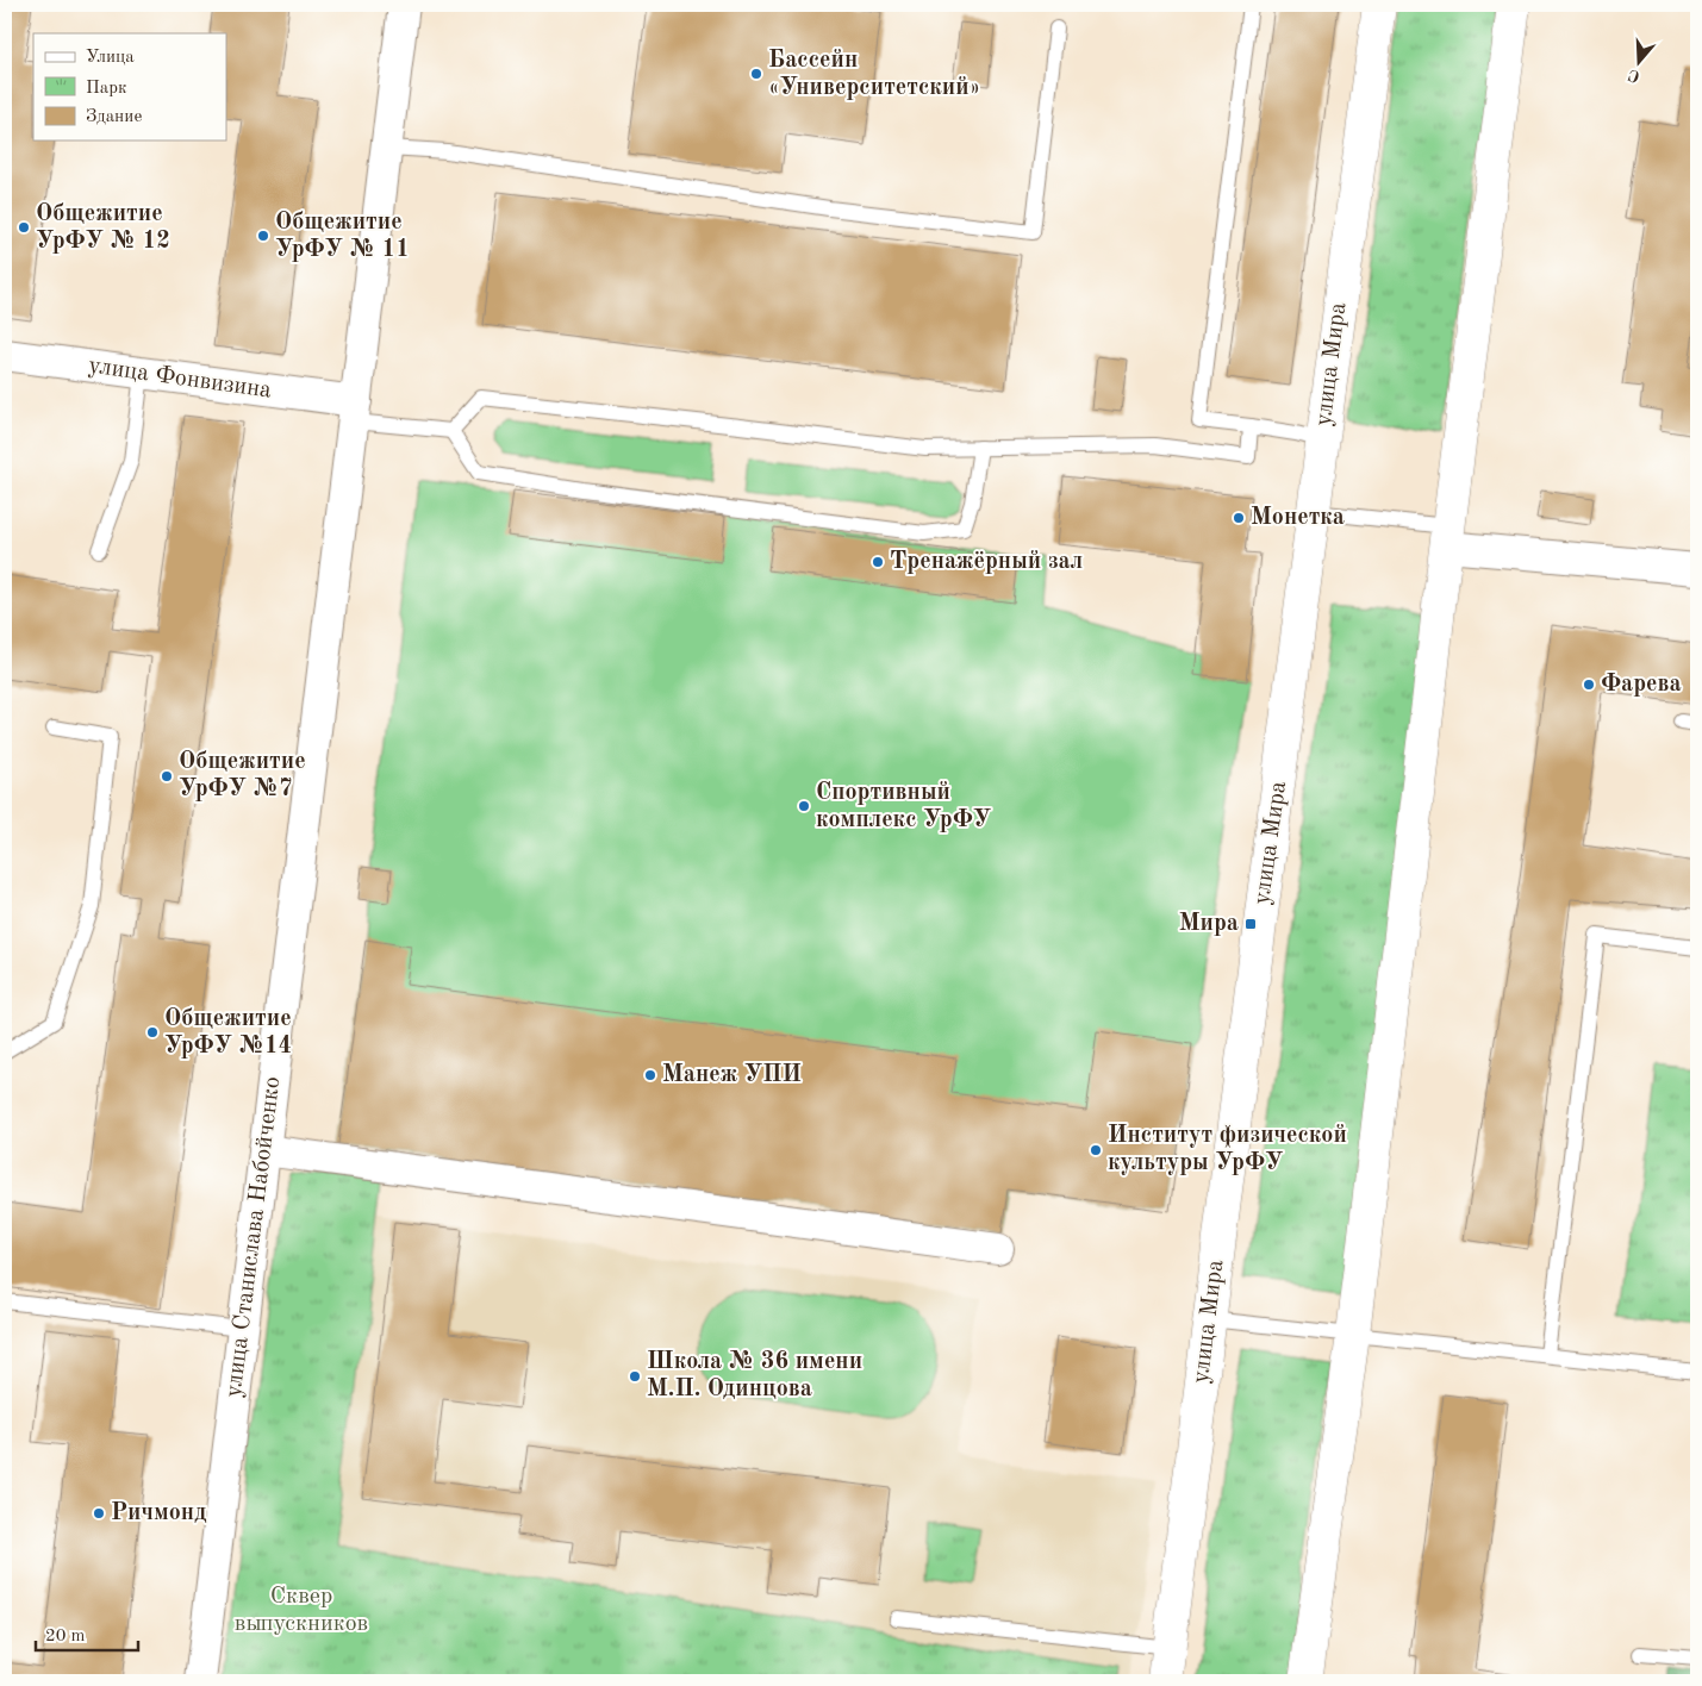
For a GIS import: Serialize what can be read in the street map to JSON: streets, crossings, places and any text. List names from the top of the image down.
{
  "streets": {
    "street": ["улица Мира", "улица Фонвизина", "улица Станислава Набойченко"]
  },
  "crossings": [
    ["улица Фонвизина", "улица Станислава Набойченко"]
  ],
  "parks": ["Сквер выпускников"],
  "places": {
    "other": [
      "Бассейн «Университетский»",
      "Общежитие УрФУ № 12",
      "Общежитие УрФУ № 11",
      "Монетка",
      "Тренажёрный зал",
      "Фарева",
      "Общежитие УрФУ №7",
      "Спортивный комплекс УрФУ",
      "Общежитие УрФУ №14",
      "Манеж УПИ",
      "Институт физической культуры УрФУ",
      "Школа № 36 имени М.П. Одинцова",
      "Ричмонд"
    ],
    "transit": ["Мира"]
  },
  "legend": ["Улица", "Парк", "Здание"],
  "scale_bar": "20 m",
  "north": "bottom"
}
